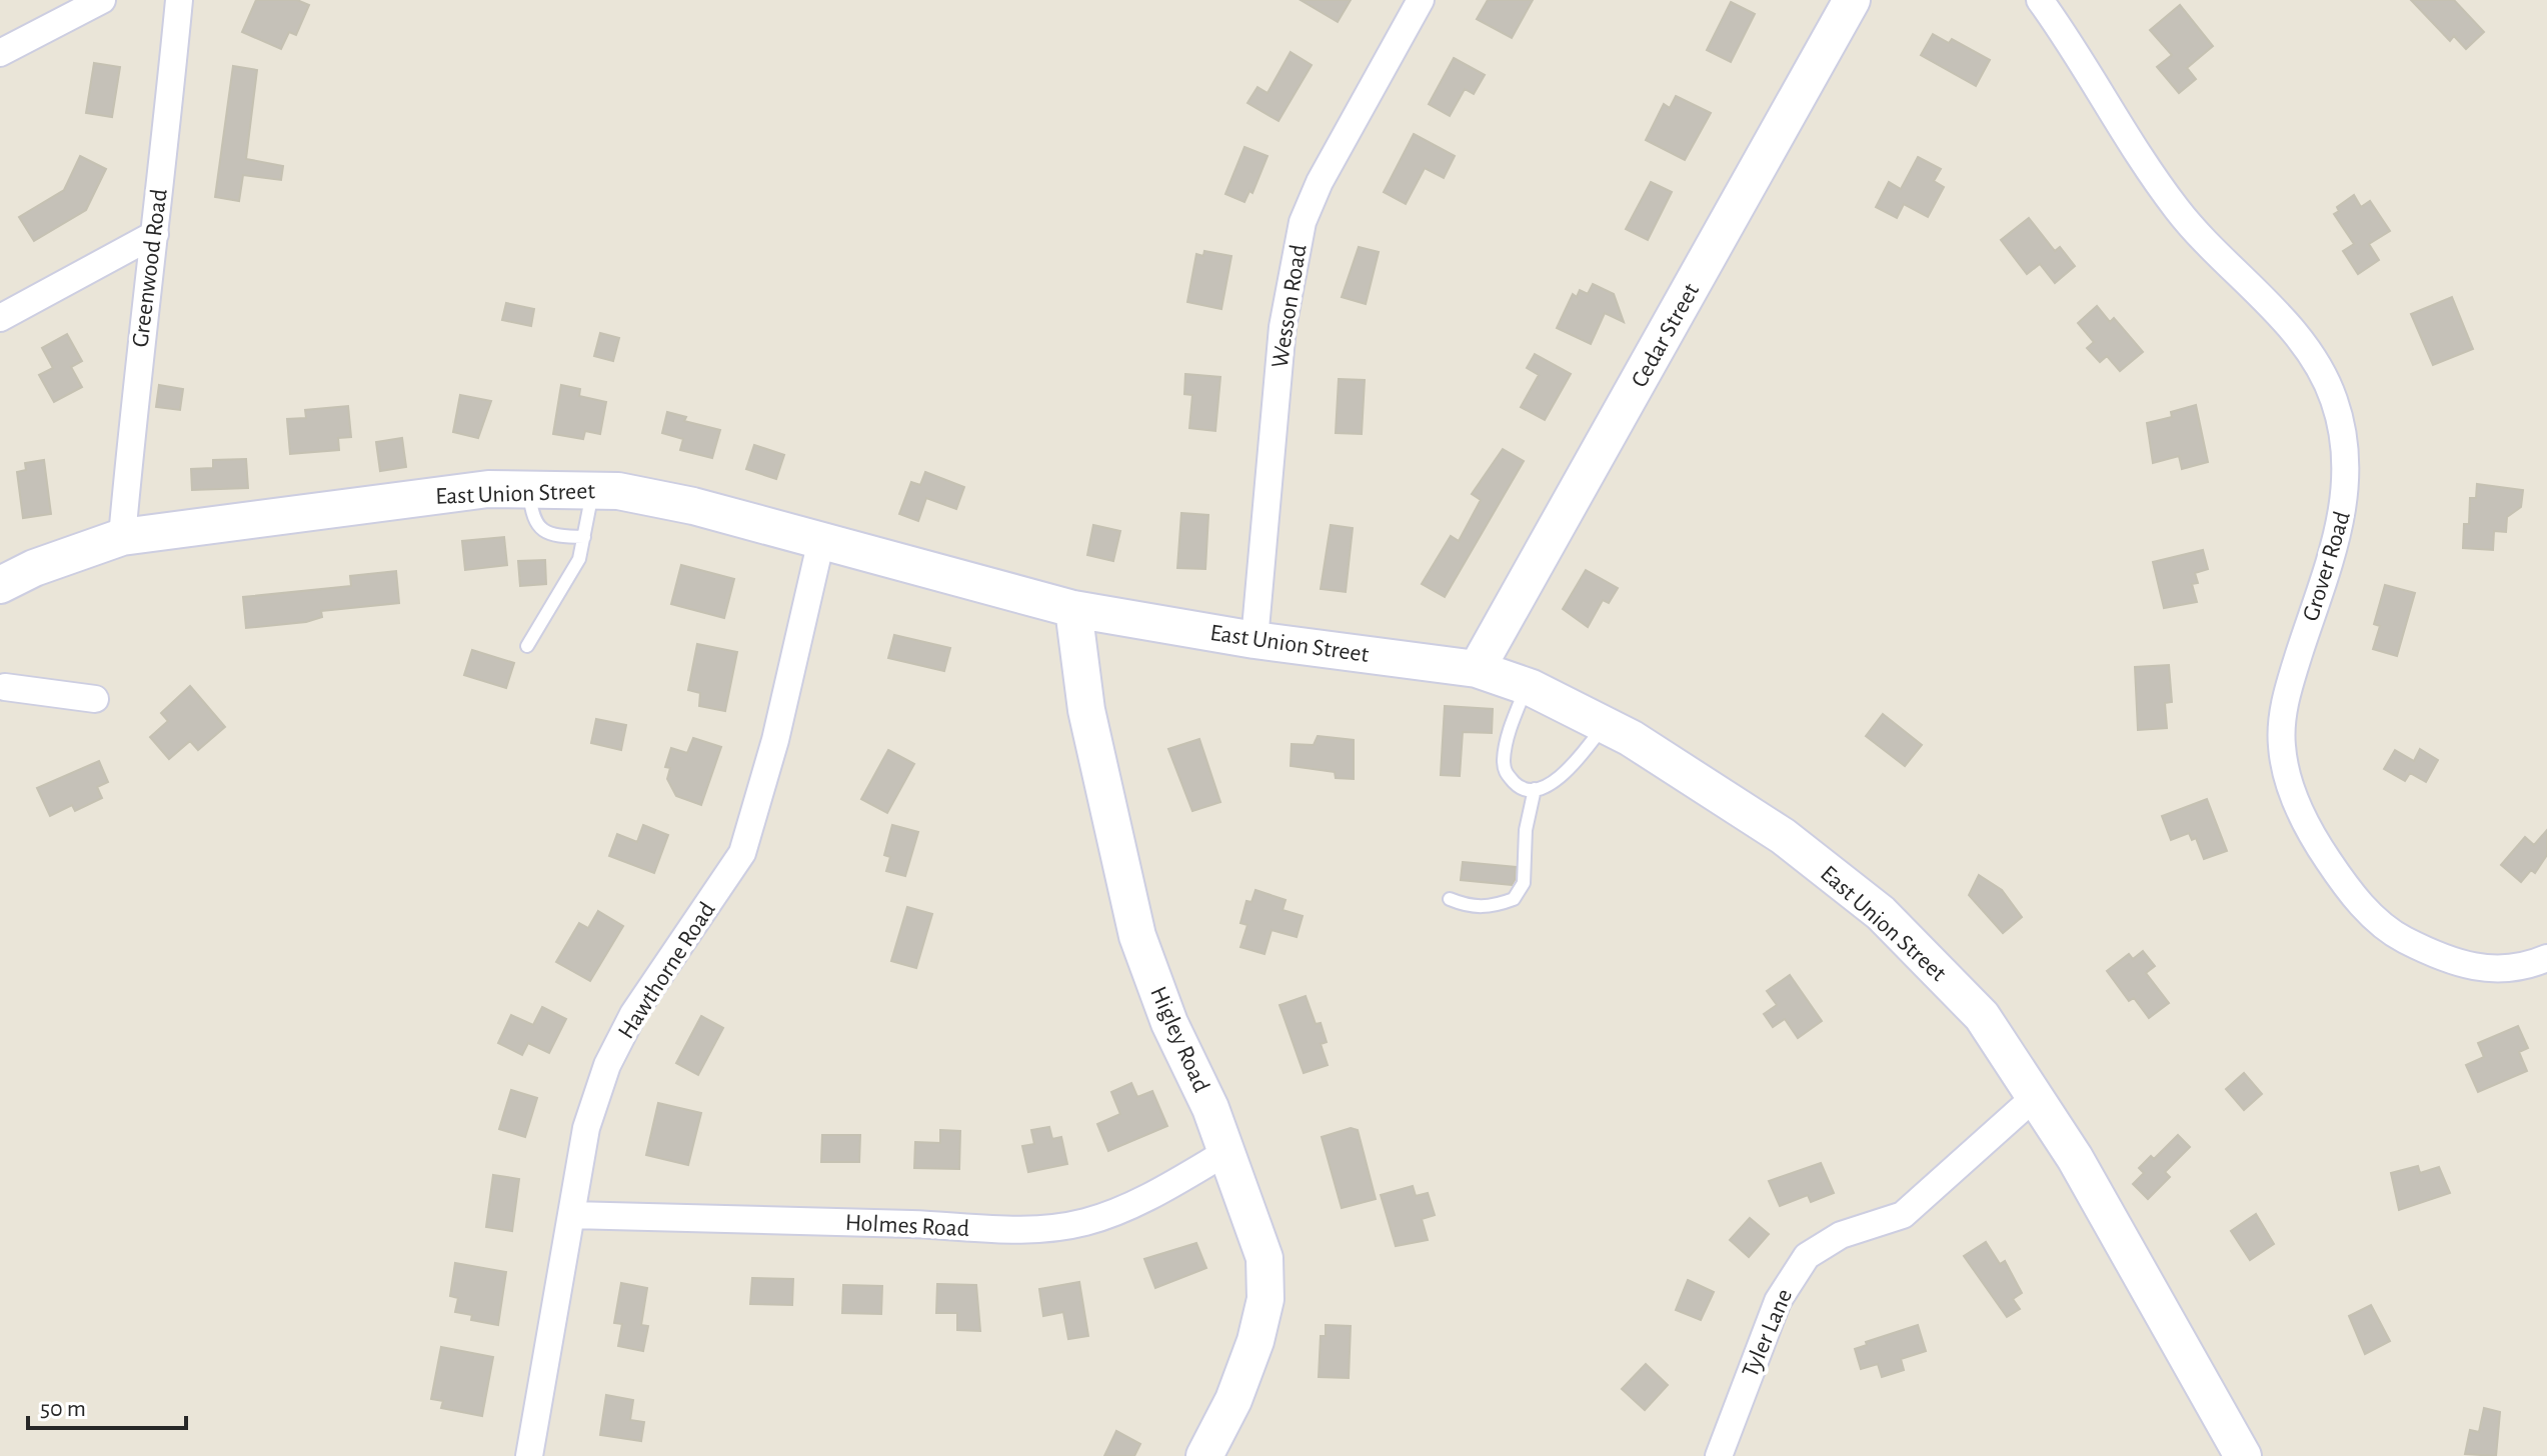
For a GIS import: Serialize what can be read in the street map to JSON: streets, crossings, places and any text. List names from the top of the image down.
{
  "streets": {
    "street": [
      "Greenwood Road",
      "Wesson Road",
      "Cedar Street",
      "East Union Street",
      "Grover Road",
      "Hawthorne Road",
      "Higley Road",
      "Holmes Road",
      "Tyler Lane"
    ]
  },
  "crossings": [
    ["Greenwood Road", "East Union Street"],
    ["Wesson Road", "East Union Street"],
    ["Cedar Street", "East Union Street"],
    ["East Union Street", "Hawthorne Road"],
    ["East Union Street", "Higley Road"],
    ["East Union Street", "Tyler Lane"],
    ["Hawthorne Road", "Holmes Road"],
    ["Higley Road", "Holmes Road"]
  ],
  "scale_bar": "50 m"
}
